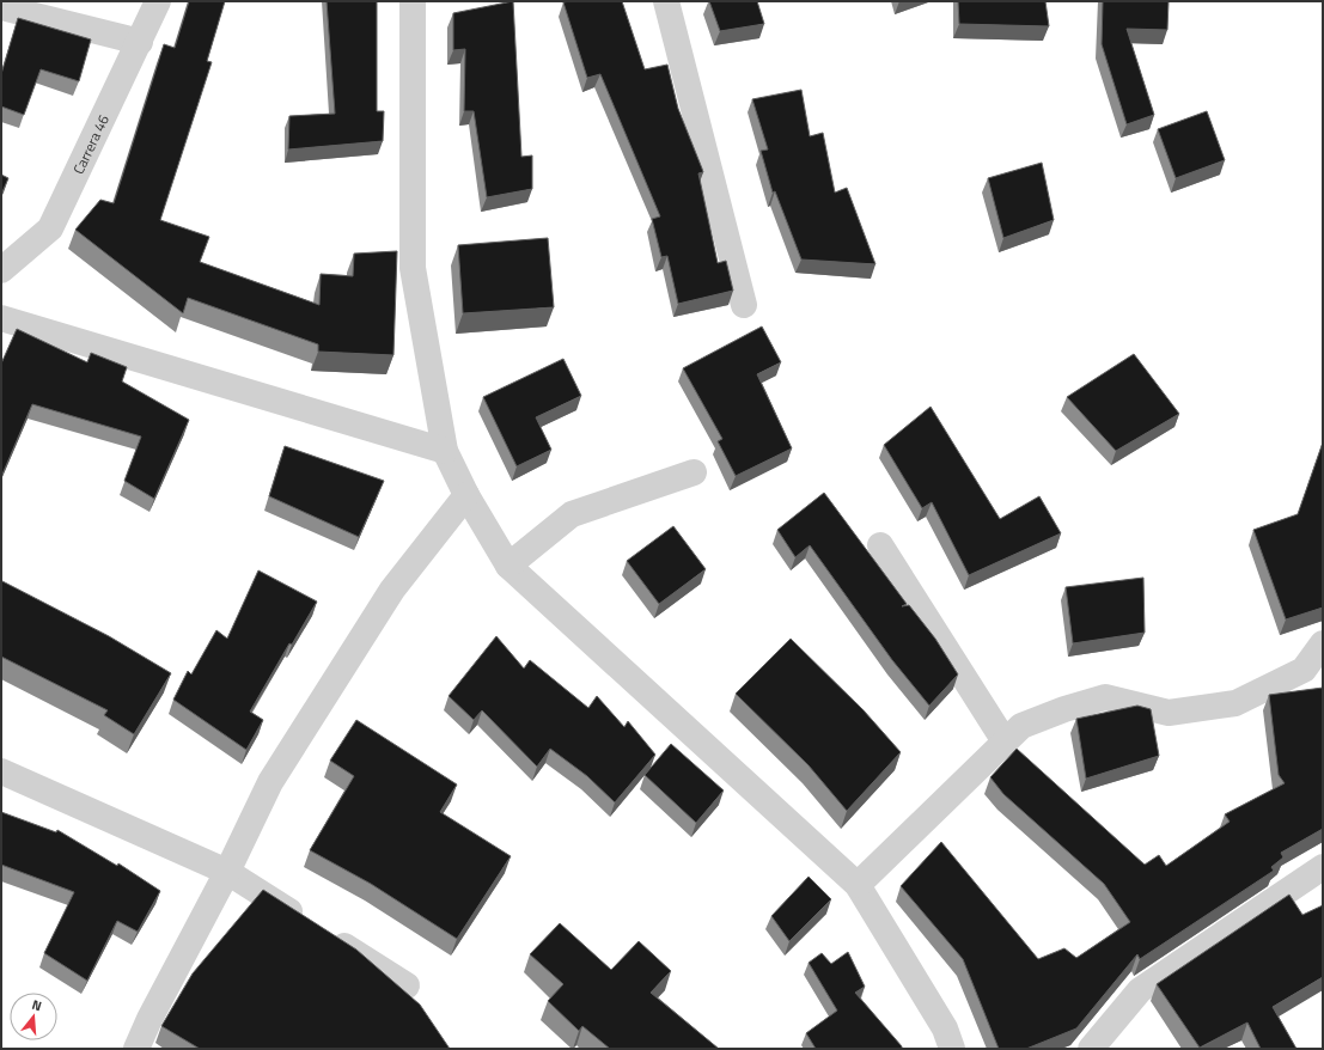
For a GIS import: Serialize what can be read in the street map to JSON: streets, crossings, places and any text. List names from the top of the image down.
{
  "streets": {
    "street": ["Carrera 46"]
  },
  "north": "top"
}
